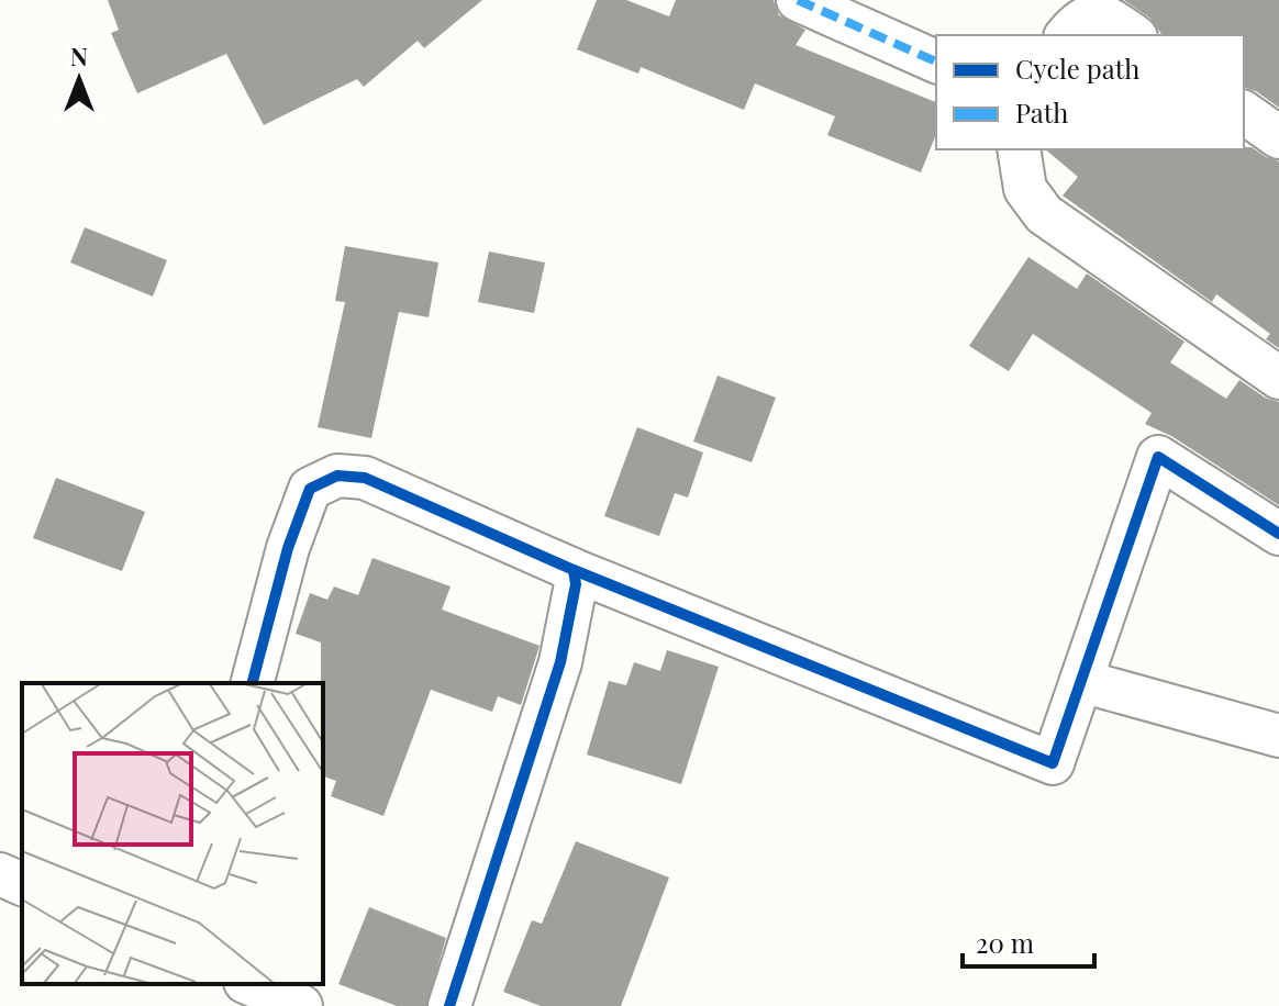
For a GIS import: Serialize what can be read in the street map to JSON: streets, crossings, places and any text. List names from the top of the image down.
{
  "legend": ["Cycle path", "Path"],
  "scale_bar": "20 m",
  "north": "top"
}
